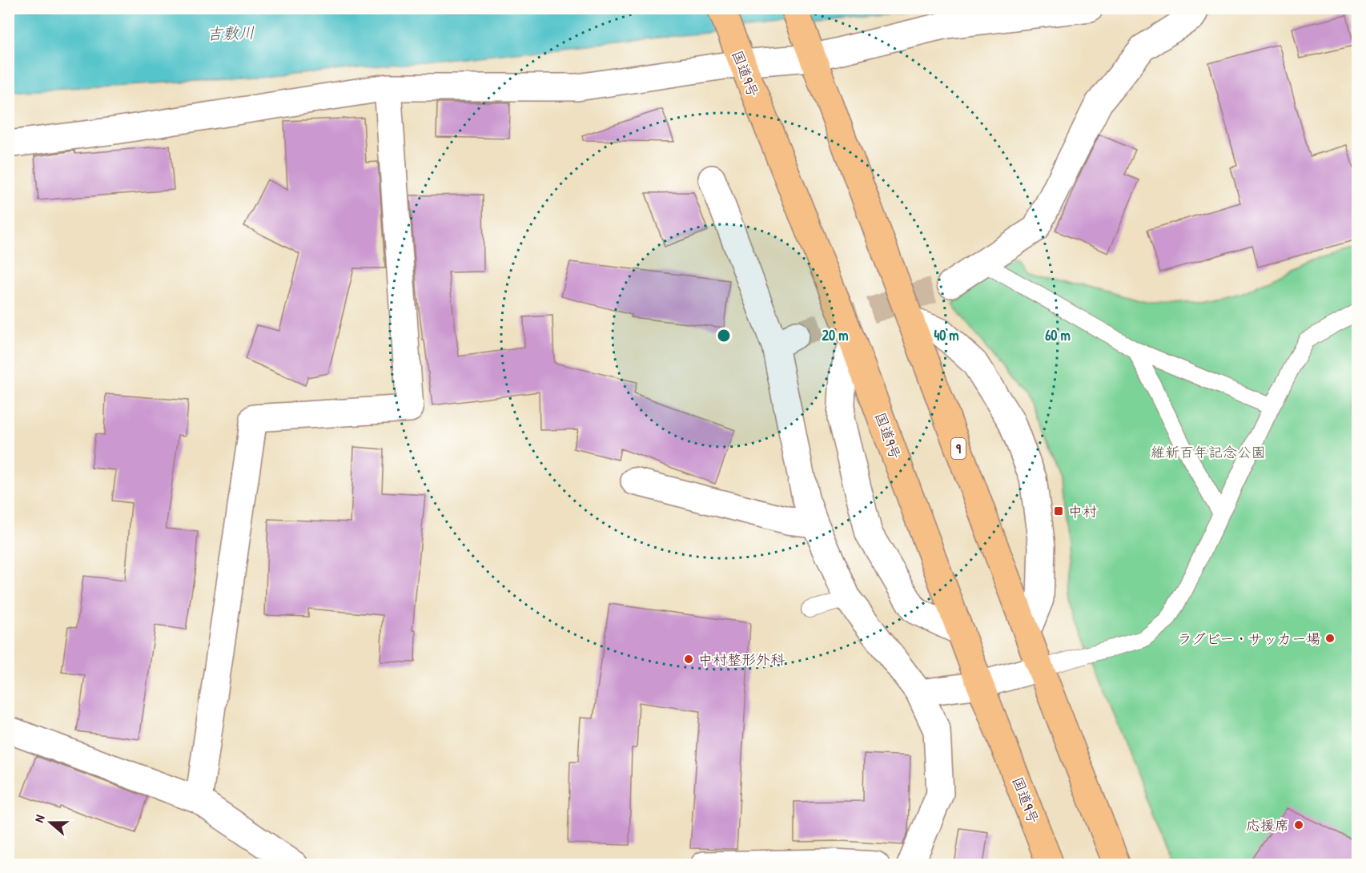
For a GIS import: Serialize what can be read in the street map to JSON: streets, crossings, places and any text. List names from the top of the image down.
{
  "streets": {
    "highway": ["国道9号", "9"]
  },
  "water": ["吉敷川"],
  "parks": ["維新百年記念公園"],
  "places": {
    "transit": ["中村"],
    "other": ["ラグビー・サッカー場", "中村整形外科", "応援席"]
  },
  "north": "left",
  "rings": ["20 m", "40 m", "60 m"]
}
